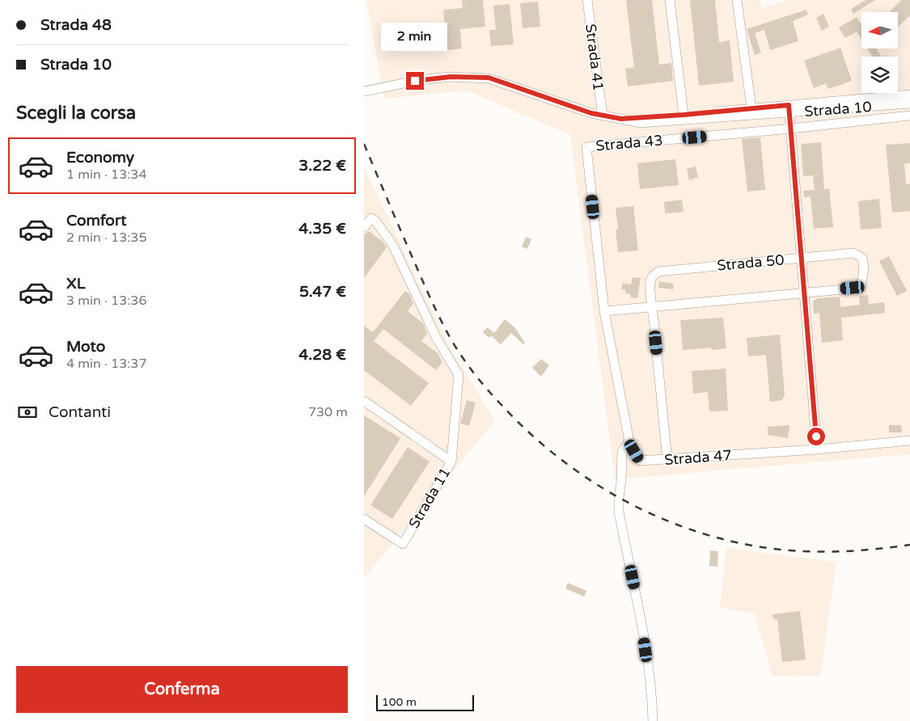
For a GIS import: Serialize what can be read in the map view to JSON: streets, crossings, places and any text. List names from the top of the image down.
{
  "streets": {
    "street": [
      "Strada 41",
      "Strada 10",
      "Strada 43",
      "Strada 50",
      "Strada 47",
      "Strada 11"
    ]
  },
  "crossings": [
    ["Strada 41", "Strada 10"],
    ["Strada 43", "Strada 50"],
    ["Strada 43", "Strada 47"],
    ["Strada 50", "Strada 47"]
  ],
  "scale_bar": "100 m",
  "north": "left",
  "page": {
    "banner": ["Strada 48", "Strada 10"],
    "bubble": "2 min",
    "heading": "Scegli la corsa",
    "list": [
      {
        "name": "Economy",
        "note": "1 min · 13:34",
        "value": "3.22 €"
      },
      {
        "name": "Comfort",
        "note": "2 min · 13:35",
        "value": "4.35 €"
      },
      {
        "name": "XL",
        "note": "3 min · 13:36",
        "value": "5.47 €"
      },
      {
        "name": "Moto",
        "note": "4 min · 13:37",
        "value": "4.28 €"
      }
    ],
    "pay": ["Contanti", "730 m"],
    "buttons": "Conferma",
    "scale": "100 m"
  }
}
